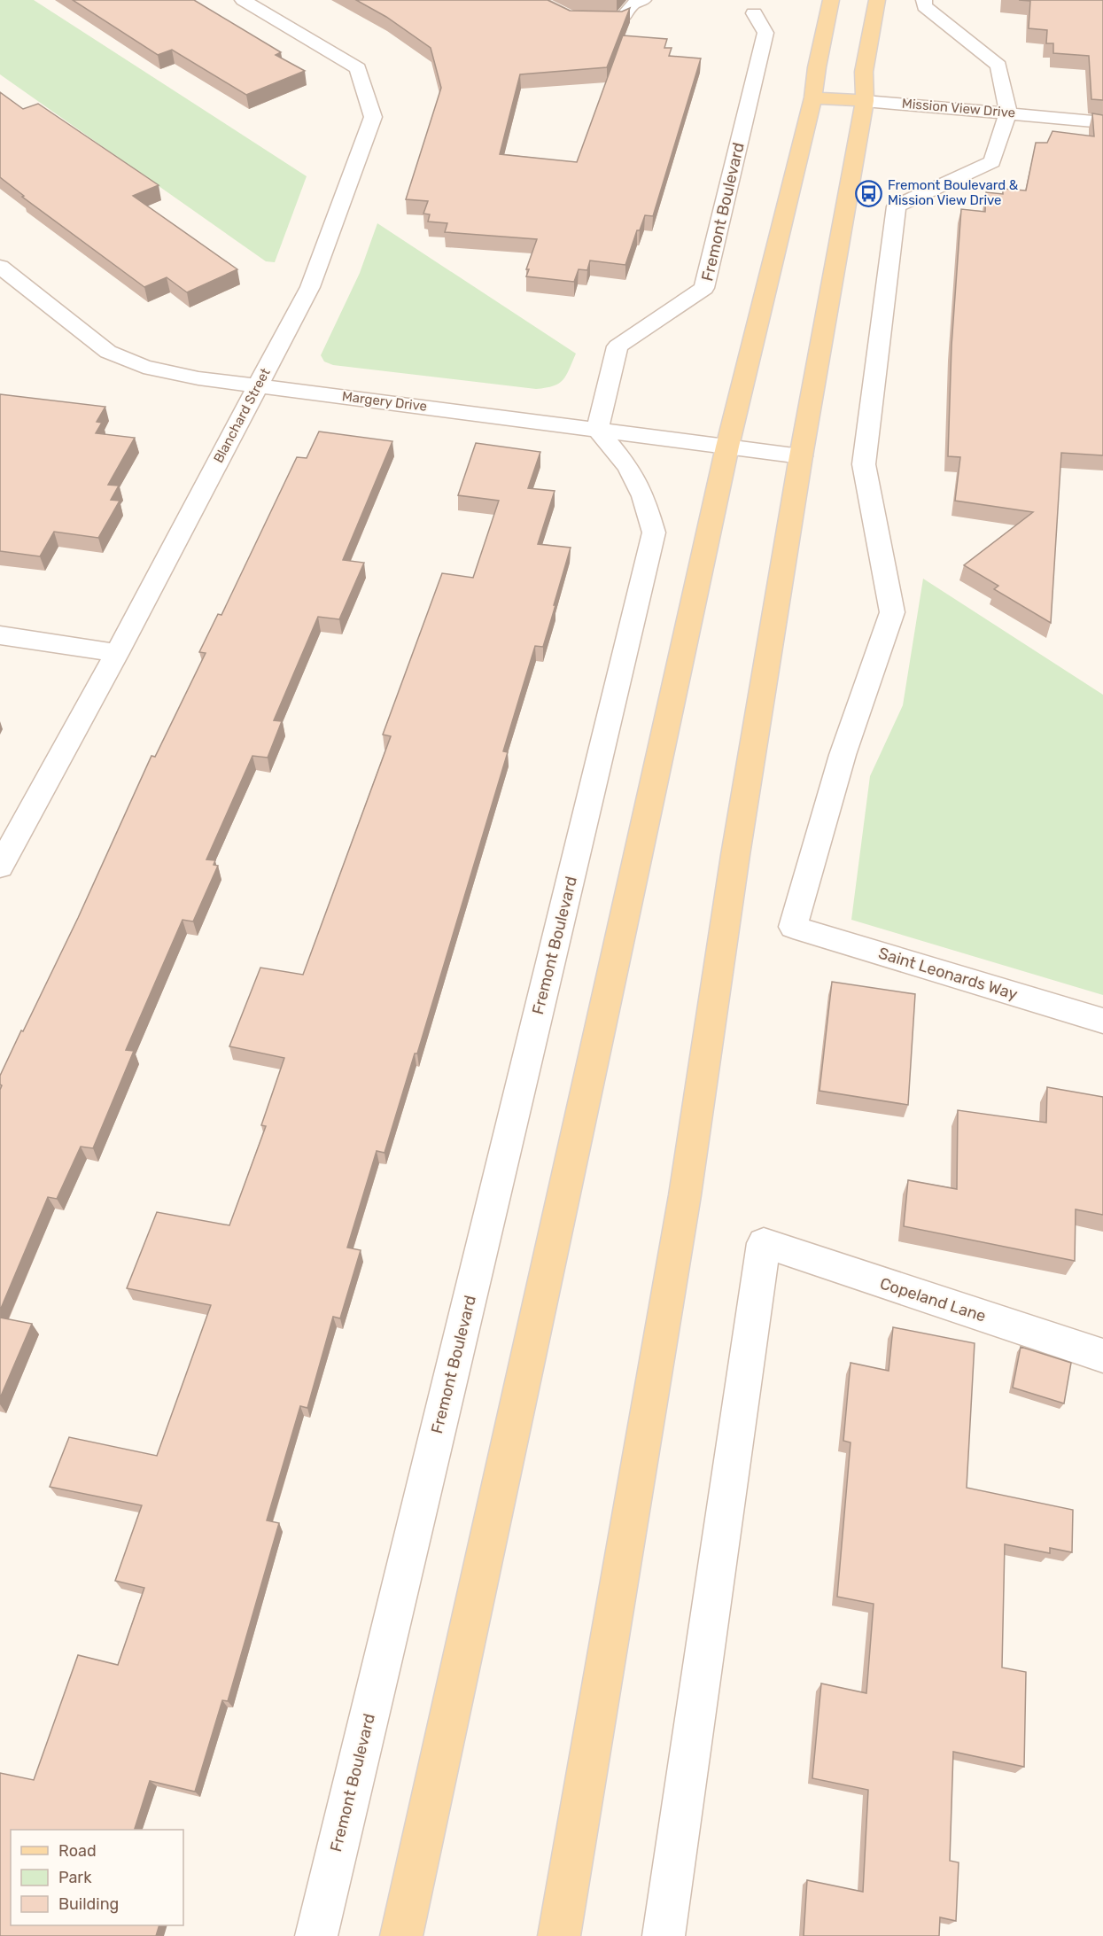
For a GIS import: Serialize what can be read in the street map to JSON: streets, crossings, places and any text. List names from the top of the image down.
{
  "streets": {
    "main road": ["Mission View Drive"],
    "street": [
      "Fremont Boulevard",
      "Margery Drive",
      "Blanchard Street",
      "Saint Leonards Way",
      "Copeland Lane"
    ]
  },
  "crossings": [
    ["Mission View Drive", "Saint Leonards Way"],
    ["Fremont Boulevard", "Margery Drive"],
    ["Margery Drive", "Blanchard Street"]
  ],
  "places": {
    "bus stop": ["Fremont Boulevard & Mission View Drive"]
  },
  "legend": ["Road", "Park", "Building"]
}
